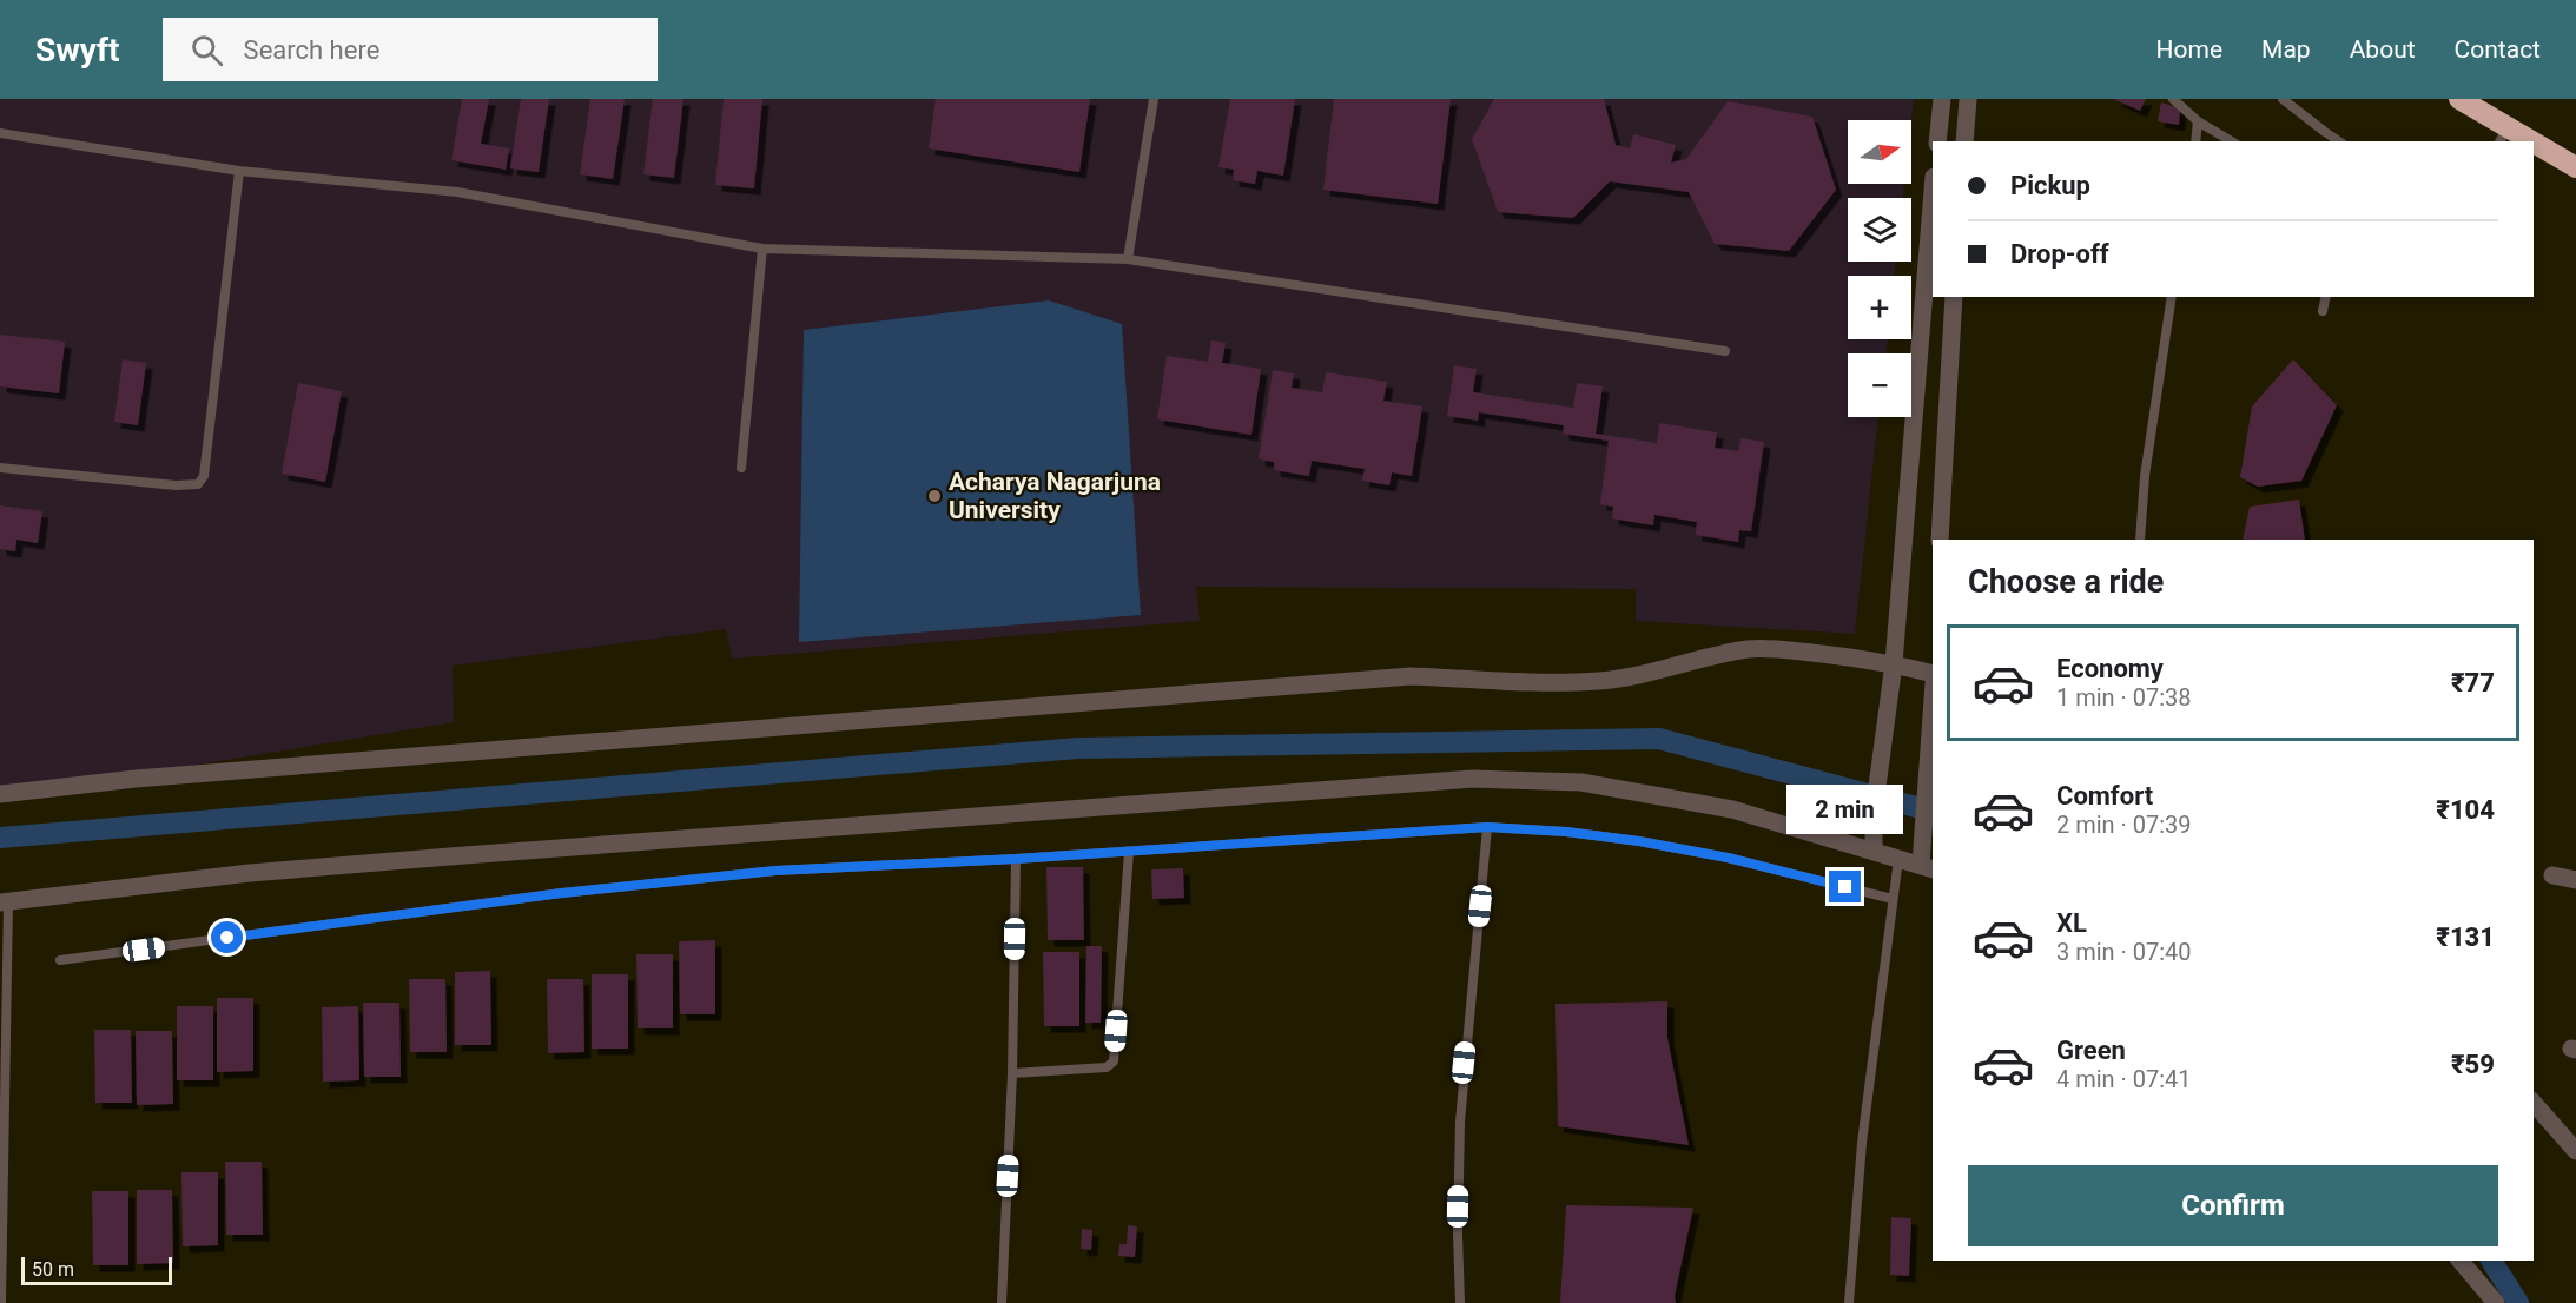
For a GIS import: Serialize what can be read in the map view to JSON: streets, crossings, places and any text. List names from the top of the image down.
{
  "places": ["Acharya Nagarjuna University"],
  "scale_bar": "50 m",
  "north": "right",
  "page": {
    "header": "Swyft",
    "search": "Search here",
    "nav": [
      "Home",
      "Map",
      "About",
      "Contact"
    ],
    "map_buttons": ["+", "−"],
    "banner": ["Pickup", "Drop-off"],
    "heading": "Choose a ride",
    "list": [
      {
        "name": "Economy",
        "note": "1 min · 07:38",
        "value": "₹77"
      },
      {
        "name": "Comfort",
        "note": "2 min · 07:39",
        "value": "₹104"
      },
      {
        "name": "XL",
        "note": "3 min · 07:40",
        "value": "₹131"
      },
      {
        "name": "Green",
        "note": "4 min · 07:41",
        "value": "₹59"
      }
    ],
    "bubble": "2 min",
    "buttons": "Confirm",
    "scale": "50 m"
  }
}
